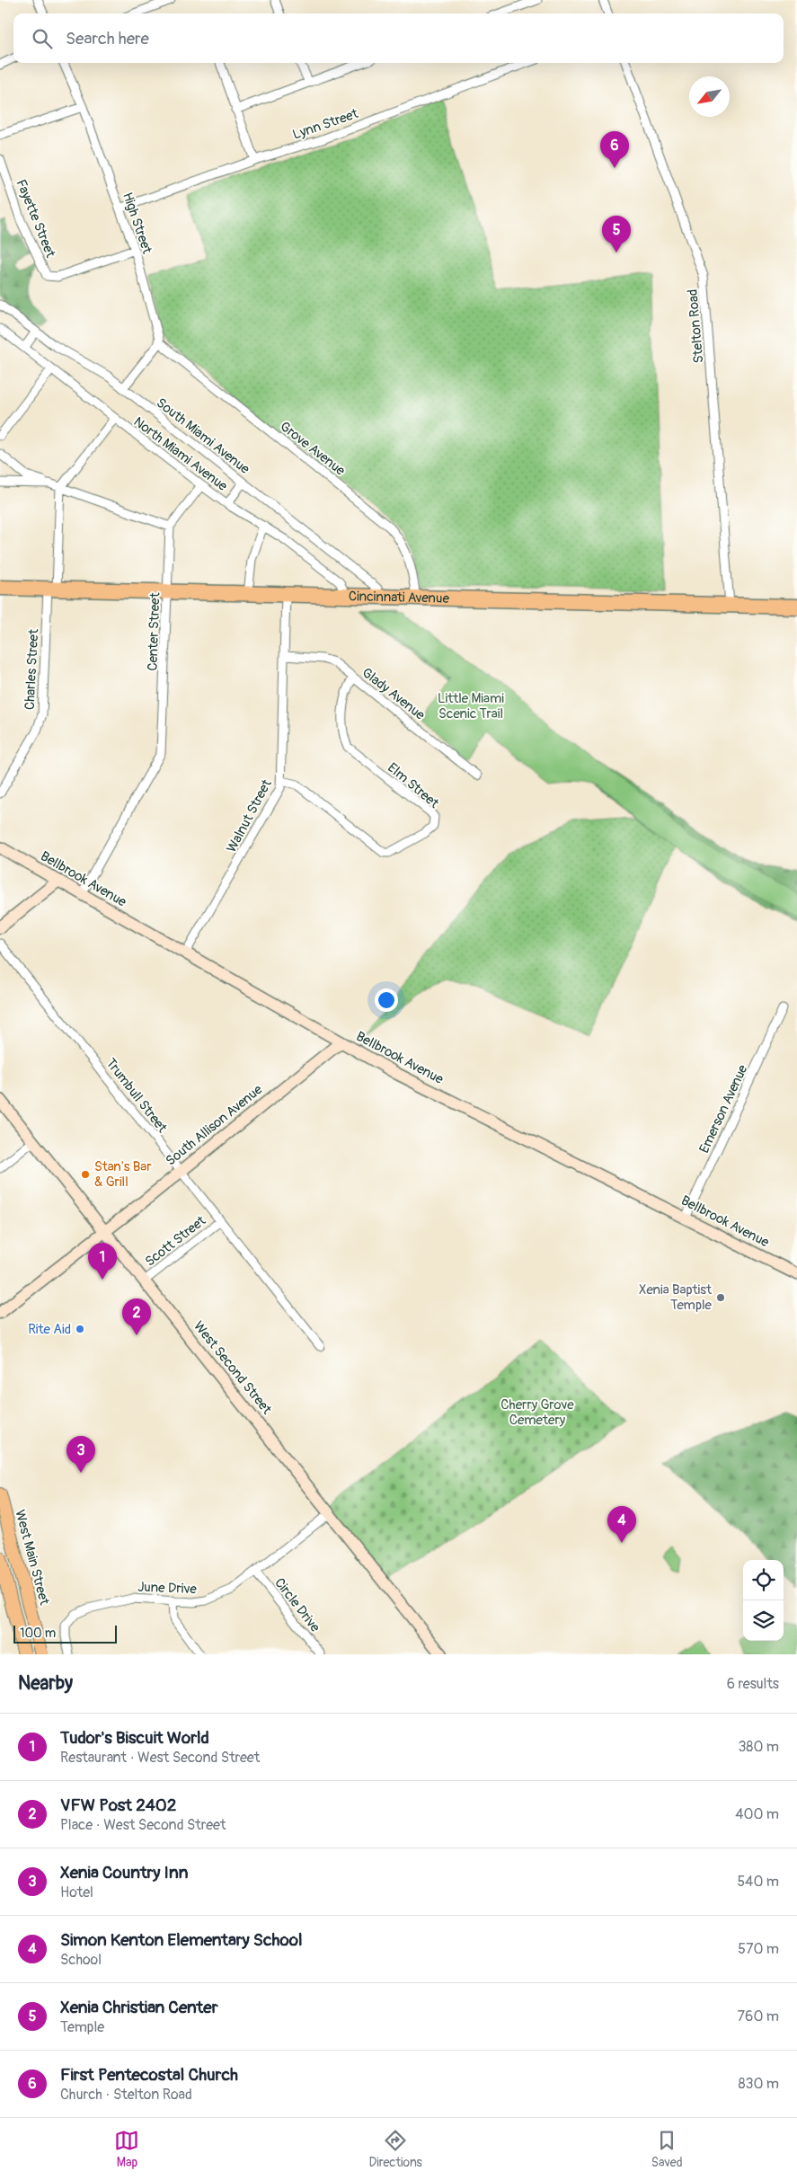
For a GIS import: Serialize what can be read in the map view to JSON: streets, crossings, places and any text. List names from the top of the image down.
{
  "streets": {
    "highway": ["Cincinnati Avenue"],
    "main road": ["West Main Street"],
    "street": [
      "Lynn Street",
      "Fayette Street",
      "High Street",
      "Stelton Road",
      "South Miami Avenue",
      "Grove Avenue",
      "North Miami Avenue",
      "Center Street",
      "Charles Street",
      "Glady Avenue",
      "Elm Street",
      "Walnut Street",
      "Bellbrook Avenue",
      "Trumbull Street",
      "Emerson Avenue",
      "South Allison Avenue",
      "Scott Street",
      "West Second Street",
      "June Drive",
      "Circle Drive"
    ]
  },
  "crossings": [
    ["Lynn Street", "High Street"],
    ["Fayette Street", "High Street"],
    ["High Street", "Grove Avenue"],
    ["Stelton Road", "Cincinnati Avenue"],
    ["South Miami Avenue", "Cincinnati Avenue"],
    ["Grove Avenue", "Cincinnati Avenue"],
    ["North Miami Avenue", "Cincinnati Avenue"],
    ["Cincinnati Avenue", "Center Street"],
    ["Cincinnati Avenue", "Charles Street"],
    ["Cincinnati Avenue", "Walnut Street"],
    ["Center Street", "Bellbrook Avenue"],
    ["Glady Avenue", "Elm Street"],
    ["Glady Avenue", "Walnut Street"],
    ["Elm Street", "Walnut Street"],
    ["Walnut Street", "Bellbrook Avenue"],
    ["Bellbrook Avenue", "Emerson Avenue"],
    ["Bellbrook Avenue", "South Allison Avenue"],
    ["Trumbull Street", "South Allison Avenue"],
    ["Trumbull Street", "Scott Street"],
    ["South Allison Avenue", "West Second Street"],
    ["Scott Street", "West Second Street"],
    ["West Second Street", "June Drive"],
    ["June Drive", "Circle Drive"]
  ],
  "parks": ["Little Miami Scenic Trail", "Cherry Grove Cemetery"],
  "places": ["Stan's Bar & Grill", "Xenia Baptist Temple", "Rite Aid"],
  "scale_bar": "100 m",
  "north": "bottom left",
  "page": {
    "search": "Search here",
    "pins": [
      "6",
      "5",
      "1",
      "2",
      "3",
      "4"
    ],
    "scale": "100 m",
    "heading": ["Nearby", "6 results"],
    "list": [
      {
        "mark": "1",
        "name": "Tudor's Biscuit World",
        "note": "Restaurant · West Second Street",
        "value": "380 m"
      },
      {
        "mark": "2",
        "name": "VFW Post 2402",
        "note": "Place · West Second Street",
        "value": "400 m"
      },
      {
        "mark": "3",
        "name": "Xenia Country Inn",
        "note": "Hotel",
        "value": "540 m"
      },
      {
        "mark": "4",
        "name": "Simon Kenton Elementary School",
        "note": "School",
        "value": "570 m"
      },
      {
        "mark": "5",
        "name": "Xenia Christian Center",
        "note": "Temple",
        "value": "760 m"
      },
      {
        "mark": "6",
        "name": "First Pentecostal Church",
        "note": "Church · Stelton Road",
        "value": "830 m"
      }
    ],
    "nav": ["Map", "Directions", "Saved"]
  }
}
